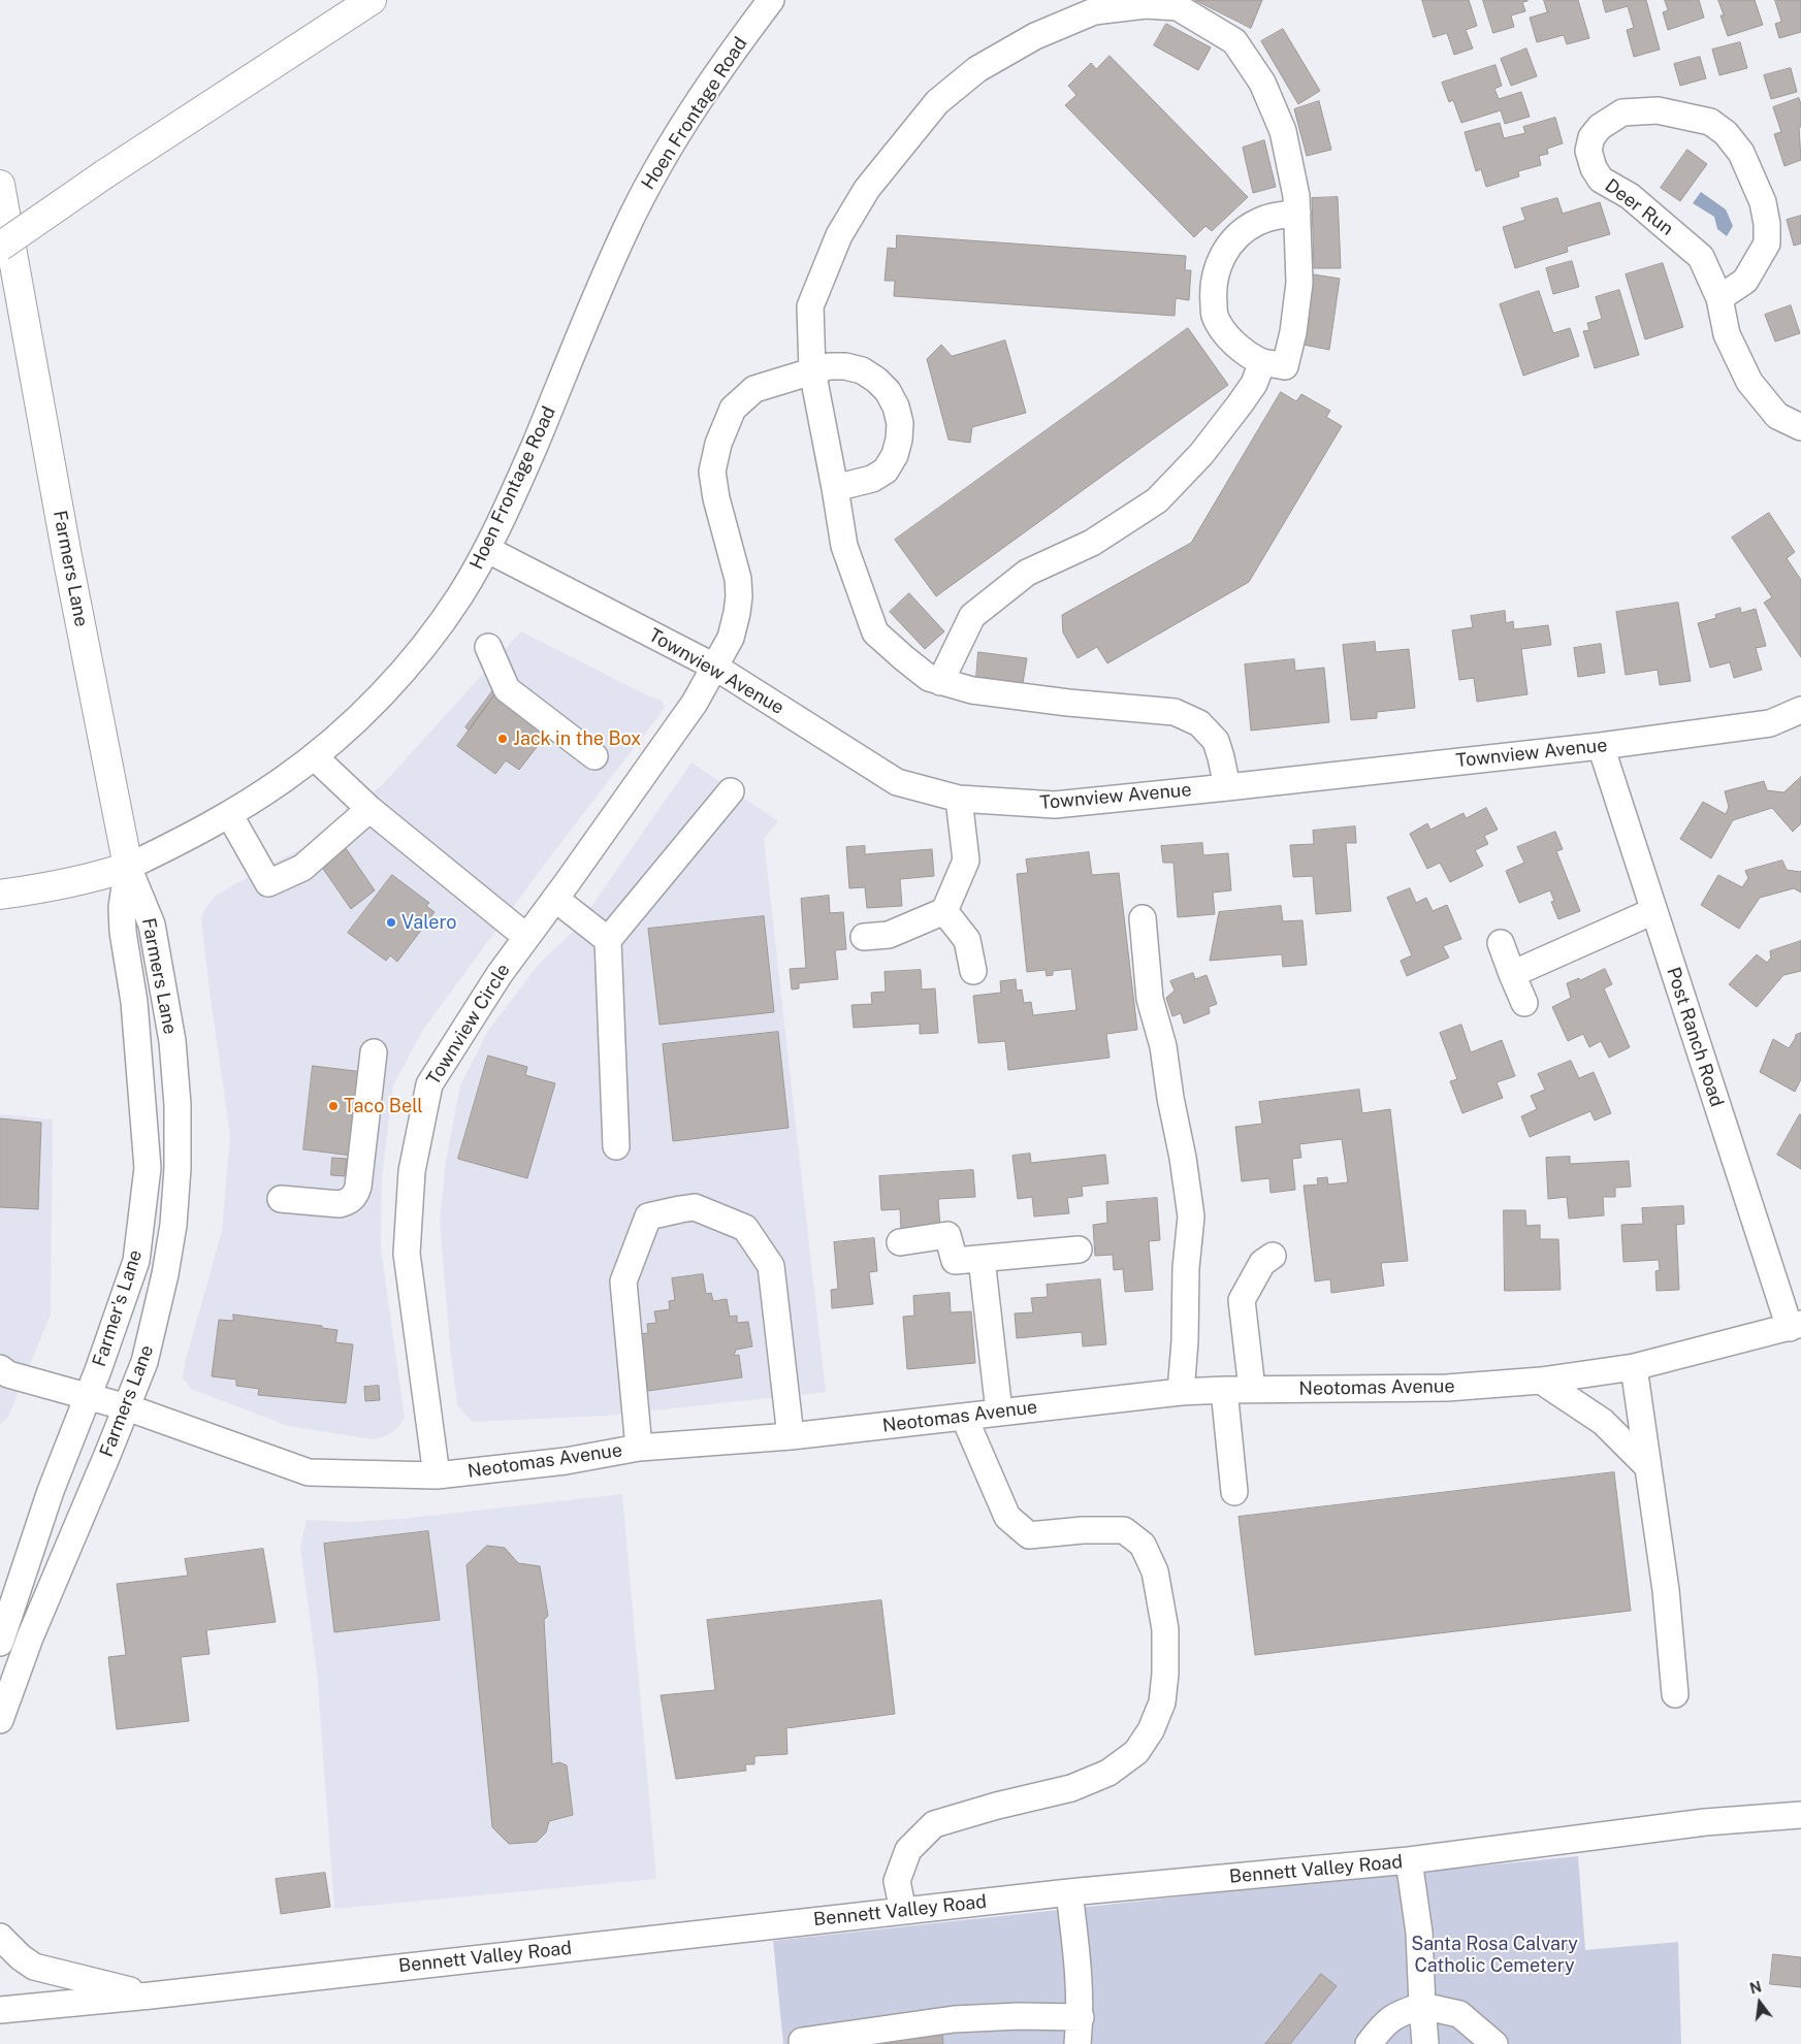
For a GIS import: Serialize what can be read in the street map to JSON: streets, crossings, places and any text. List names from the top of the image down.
{
  "streets": {
    "main road": ["Farmers Lane"],
    "street": [
      "Hoen Frontage Road",
      "Deer Run",
      "Townview Avenue",
      "Townview Circle",
      "Post Ranch Road",
      "Farmer's Lane",
      "Neotomas Avenue",
      "Bennett Valley Road"
    ]
  },
  "crossings": [
    ["Hoen Frontage Road", "Farmers Lane"],
    ["Hoen Frontage Road", "Townview Avenue"],
    ["Hoen Frontage Road", "Farmer's Lane"],
    ["Farmers Lane", "Farmer's Lane"],
    ["Farmers Lane", "Neotomas Avenue"],
    ["Townview Avenue", "Townview Circle"],
    ["Townview Avenue", "Post Ranch Road"],
    ["Townview Circle", "Neotomas Avenue"],
    ["Post Ranch Road", "Neotomas Avenue"],
    ["Farmer's Lane", "Neotomas Avenue"]
  ],
  "parks": ["Santa Rosa Calvary Catholic Cemetery"],
  "places": ["Jack in the Box", "Valero", "Taco Bell"],
  "north": "top"
}
